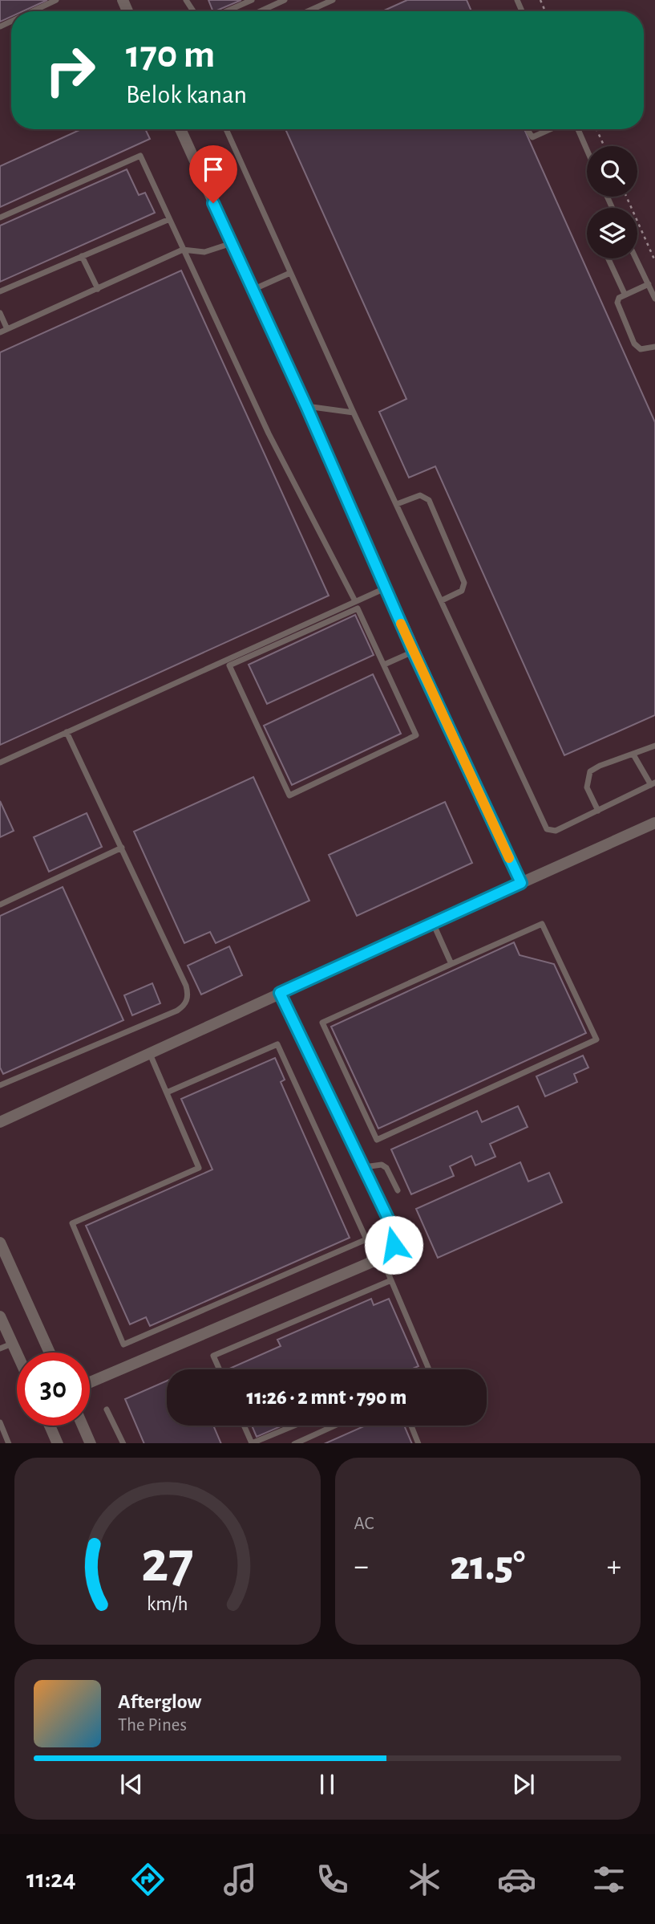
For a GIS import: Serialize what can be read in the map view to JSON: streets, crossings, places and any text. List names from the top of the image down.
{
  "page": {
    "turn": ["170 m", "Belok kanan"],
    "limit": "30",
    "trip": "11:26 · 2 mnt · 790 m",
    "tile": "AC",
    "heat": ["−", "21.5°", "+"],
    "song": ["Afterglow", "The Pines"],
    "tabs": "11:24",
    "gauge": ["27", "km/h"]
  }
}
